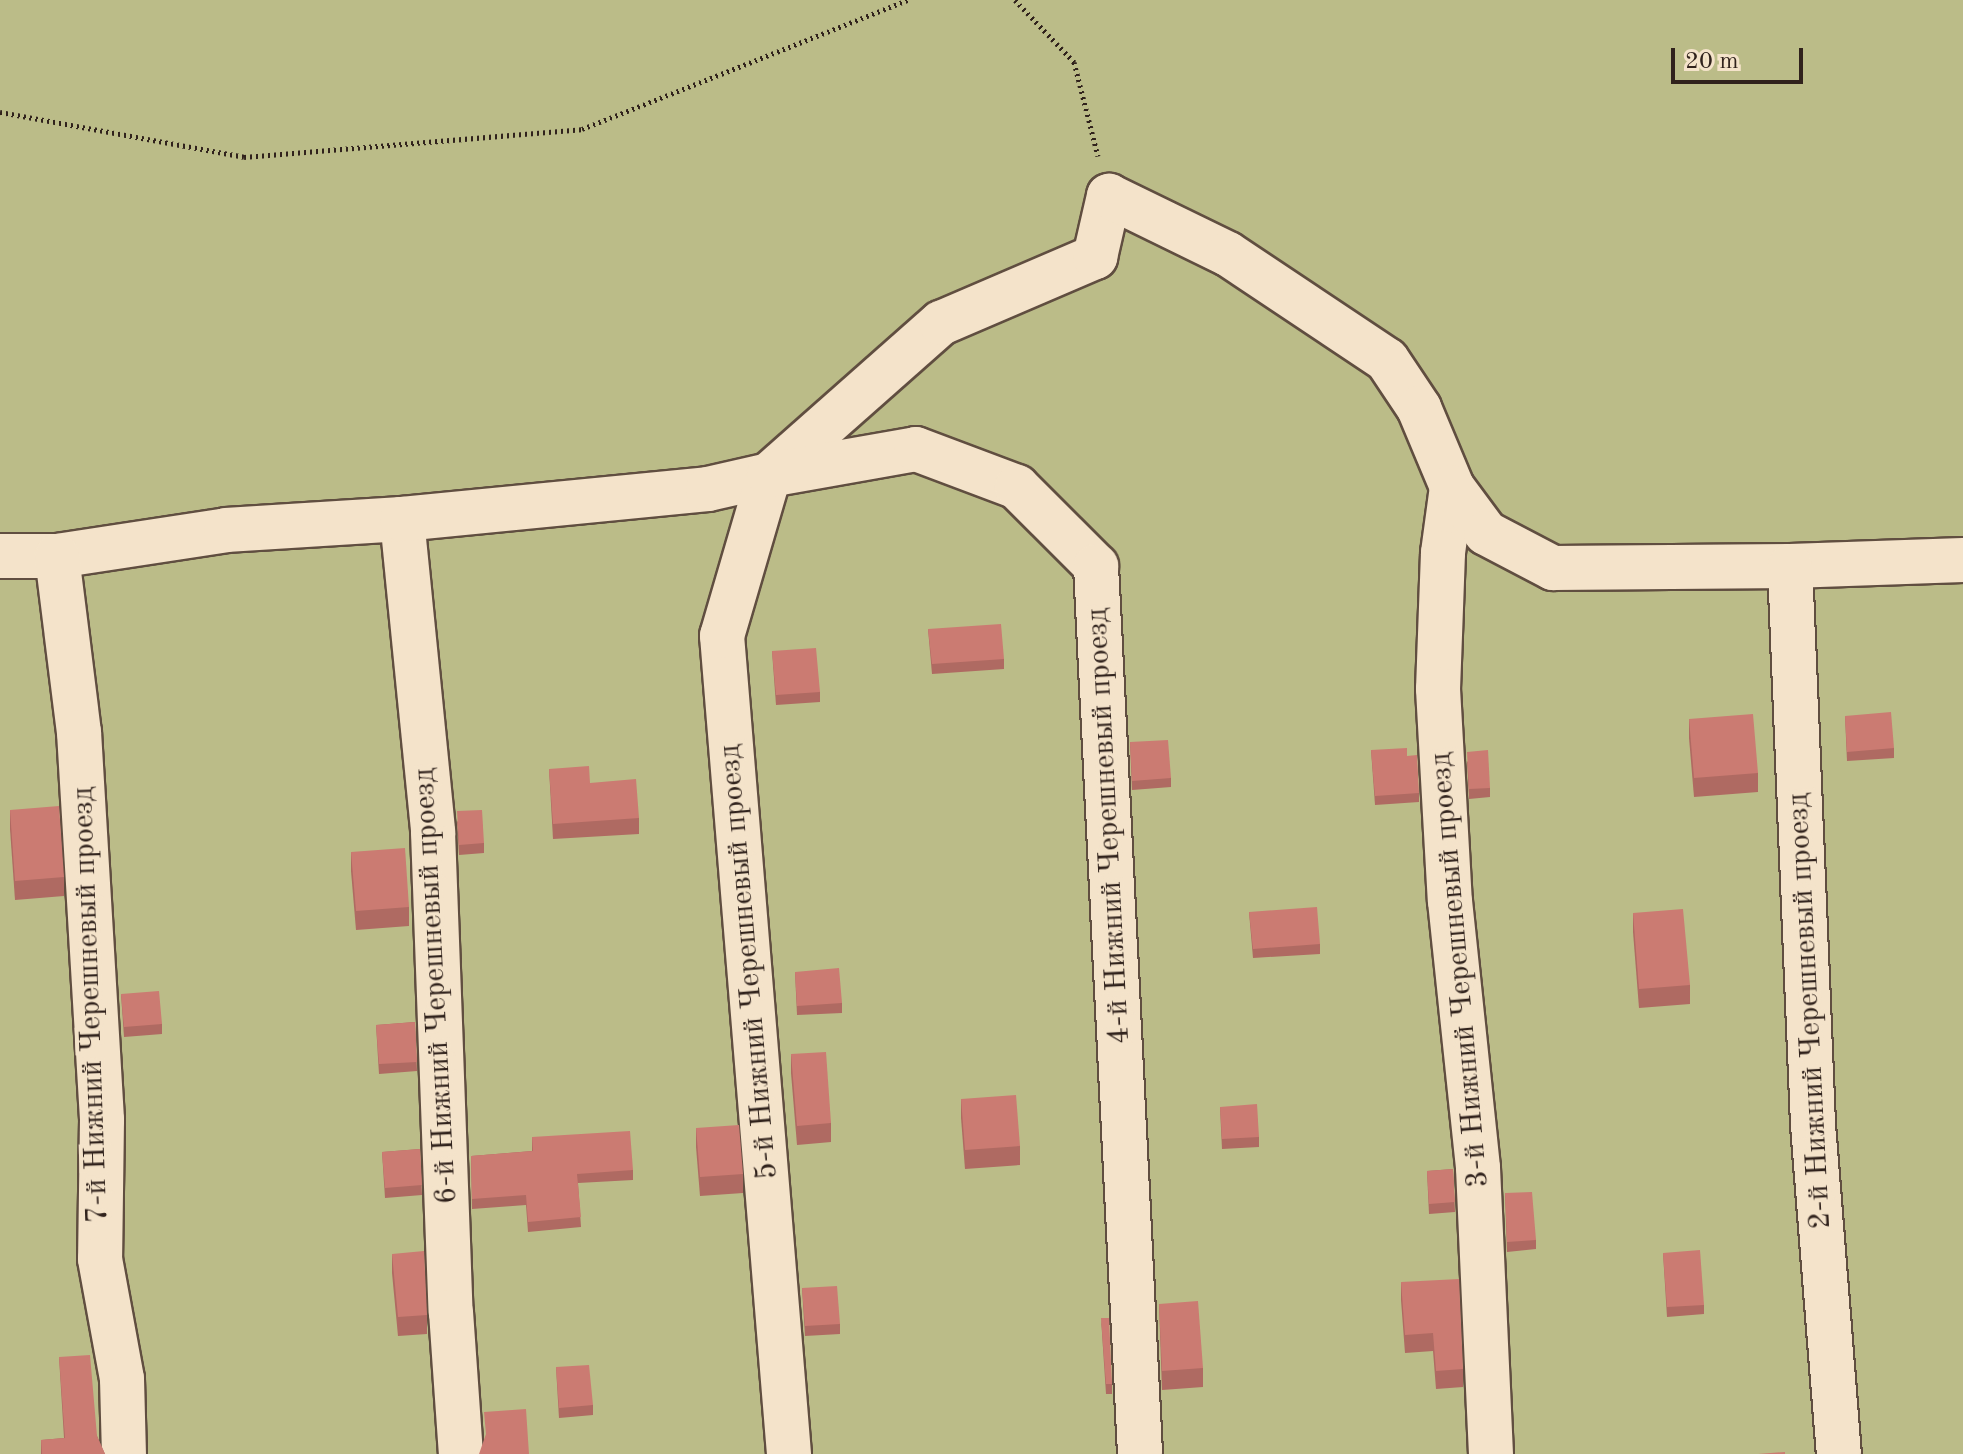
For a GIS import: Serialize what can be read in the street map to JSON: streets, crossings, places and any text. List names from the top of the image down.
{
  "streets": {
    "lane": [
      "4-й Нижний Черешневый проезд",
      "5-й Нижний Черешневый проезд",
      "3-й Нижний Черешневый проезд",
      "6-й Нижний Черешневый проезд",
      "7-й Нижний Черешневый проезд",
      "2-й Нижний Черешневый проезд"
    ]
  },
  "crossings": [
    ["4-й Нижний Черешневый проезд", "5-й Нижний Черешневый проезд"],
    ["4-й Нижний Черешневый проезд", "6-й Нижний Черешневый проезд"],
    ["4-й Нижний Черешневый проезд", "7-й Нижний Черешневый проезд"]
  ],
  "scale_bar": "20 m"
}
